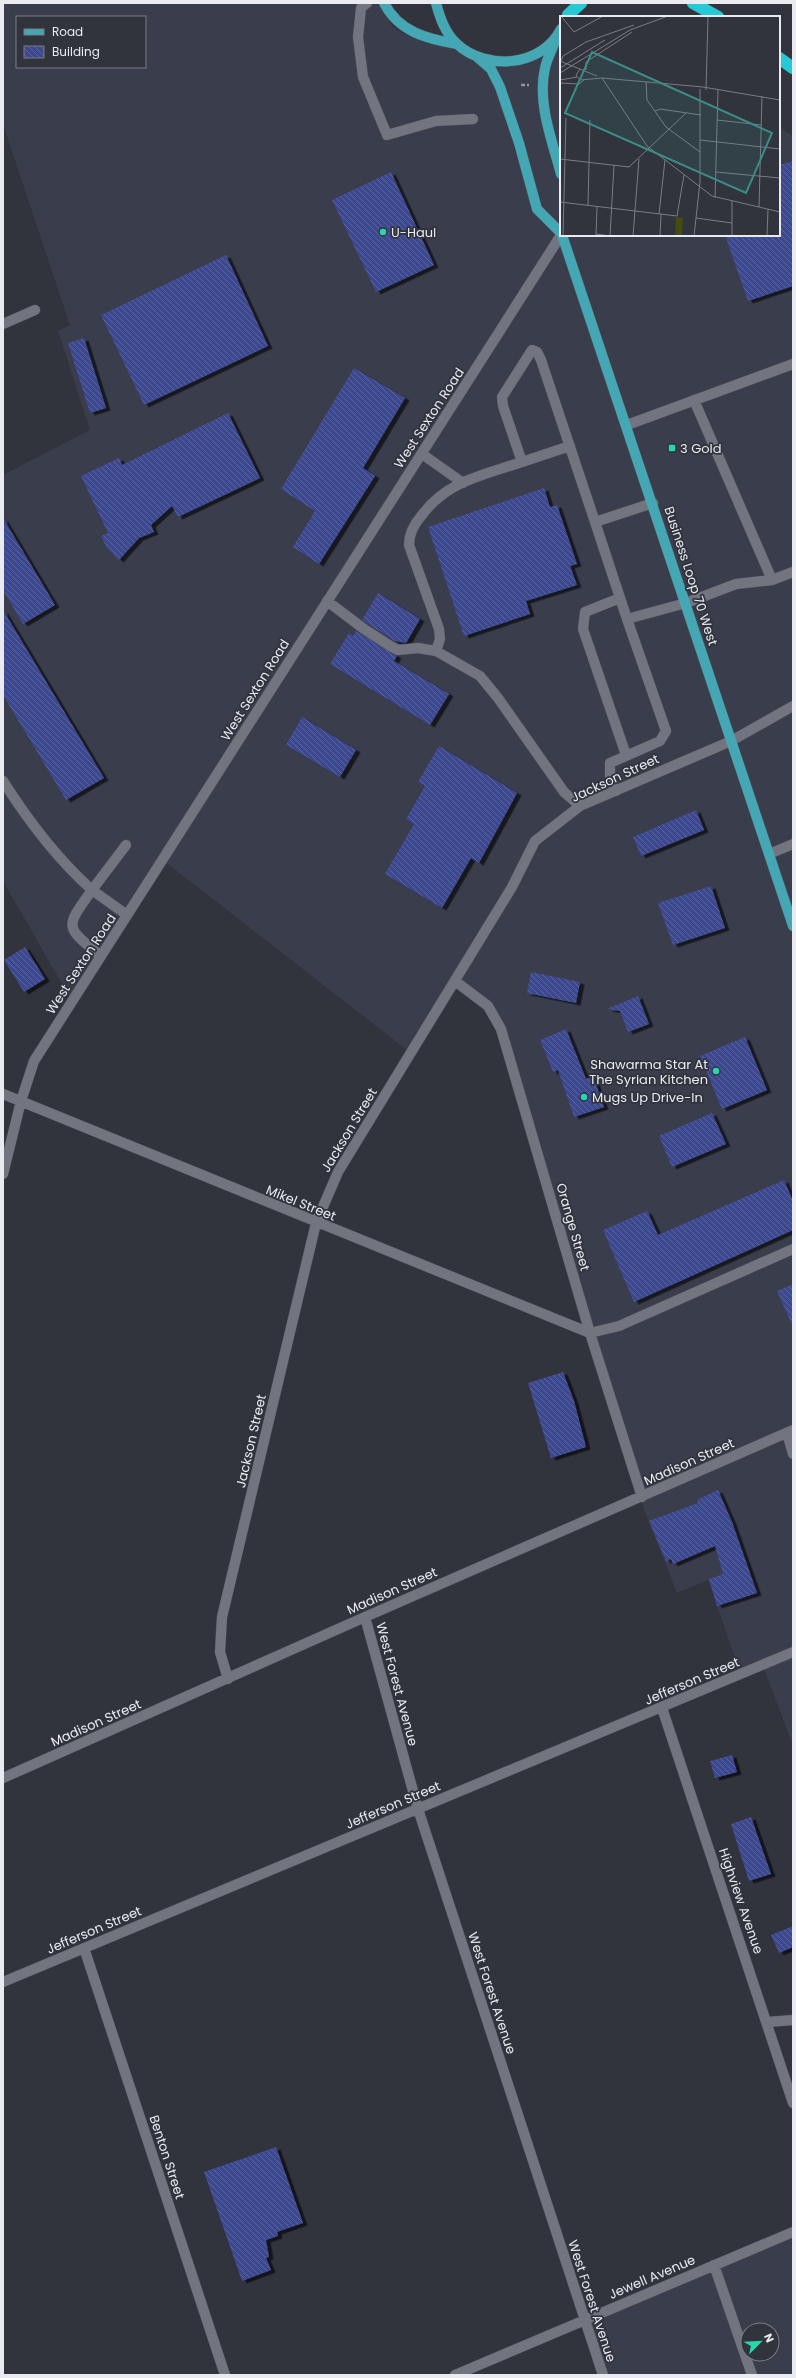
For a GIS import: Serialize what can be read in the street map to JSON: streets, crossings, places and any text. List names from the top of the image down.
{
  "streets": {
    "main road": ["Business Loop 70 West"],
    "street": [
      "West Sexton Road",
      "Jackson Street",
      "Mikel Street",
      "Orange Street",
      "Madison Street",
      "Jefferson Street",
      "West Forest Avenue",
      "Highview Avenue",
      "Benton Street",
      "Jewell Avenue"
    ]
  },
  "crossings": [
    ["West Sexton Road", "Mikel Street"],
    ["Business Loop 70 West", "Jackson Street"],
    ["Jackson Street", "Mikel Street"],
    ["Jackson Street", "Orange Street"],
    ["Jackson Street", "Madison Street"],
    ["Mikel Street", "Orange Street"],
    ["Orange Street", "Madison Street"],
    ["Madison Street", "West Forest Avenue"],
    ["Jefferson Street", "West Forest Avenue"],
    ["Jefferson Street", "Highview Avenue"],
    ["Jefferson Street", "Benton Street"],
    ["West Forest Avenue", "Jewell Avenue"]
  ],
  "places": {
    "other": ["U-Haul", "Shawarma Star At The Syrian Kitchen", "Mugs Up Drive-In"],
    "transit": ["3 Gold"]
  },
  "legend": ["Road", "Building"],
  "north": "top right"
}
